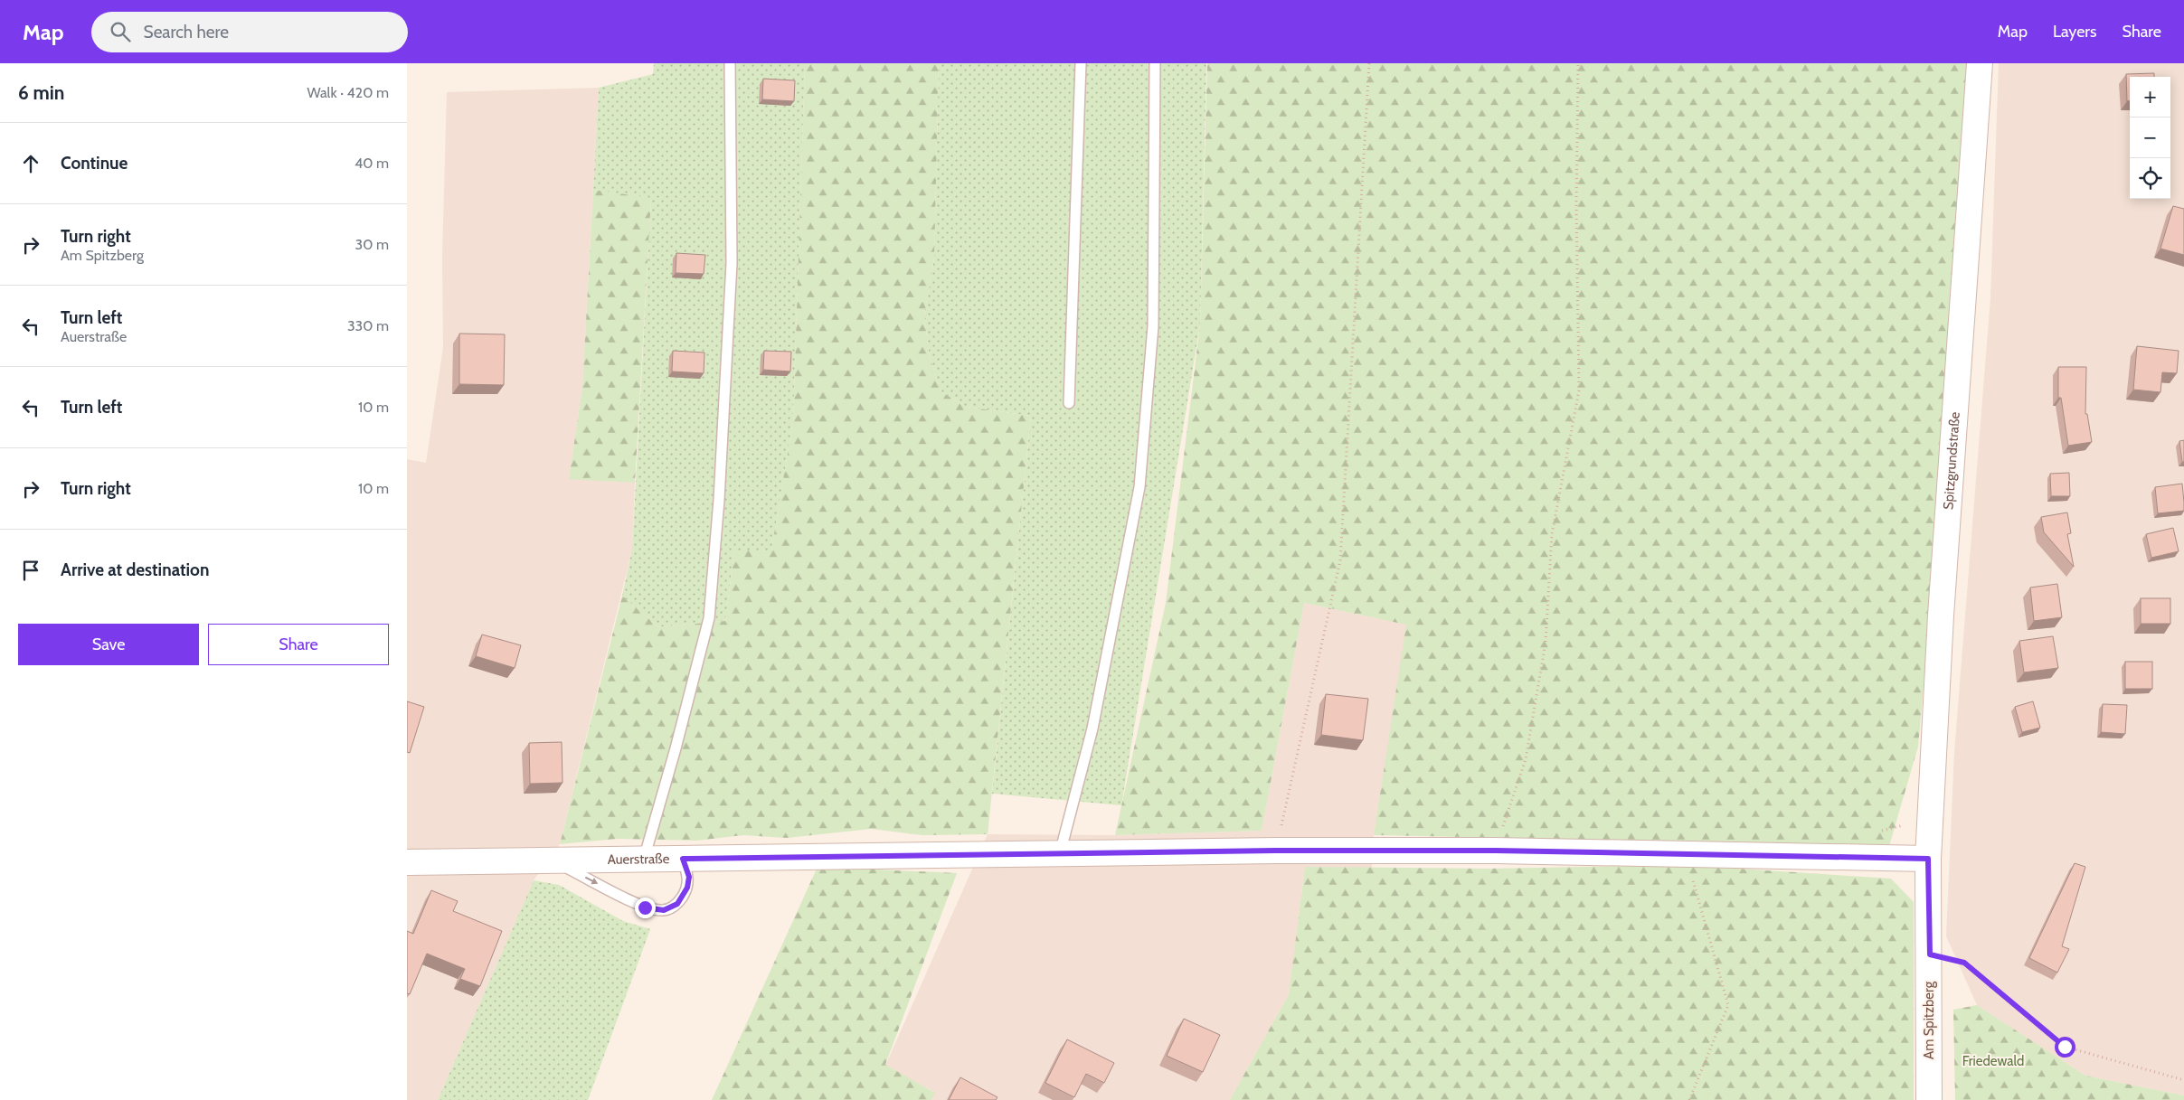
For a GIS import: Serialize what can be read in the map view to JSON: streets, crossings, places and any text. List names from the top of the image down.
{
  "streets": {
    "street": ["Spitzgrundstraße", "Auerstraße", "Am Spitzberg"]
  },
  "crossings": [
    ["Spitzgrundstraße", "Auerstraße"],
    ["Spitzgrundstraße", "Am Spitzberg"],
    ["Auerstraße", "Am Spitzberg"]
  ],
  "parks": ["Friedewald"],
  "page": {
    "header": "Map",
    "search": "Search here",
    "nav": ["Map", "Layers", "Share"],
    "heading": ["6 min", "Walk · 420 m"],
    "map_buttons": ["+", "−"],
    "list": [
      ["Continue", "40 m"],
      ["Turn right", "Am Spitzberg", "30 m"],
      ["Turn left", "Auerstraße", "330 m"],
      ["Turn left", "10 m"],
      ["Turn right", "10 m"],
      "Arrive at destination"
    ],
    "buttons": ["Save", "Share"]
  }
}
